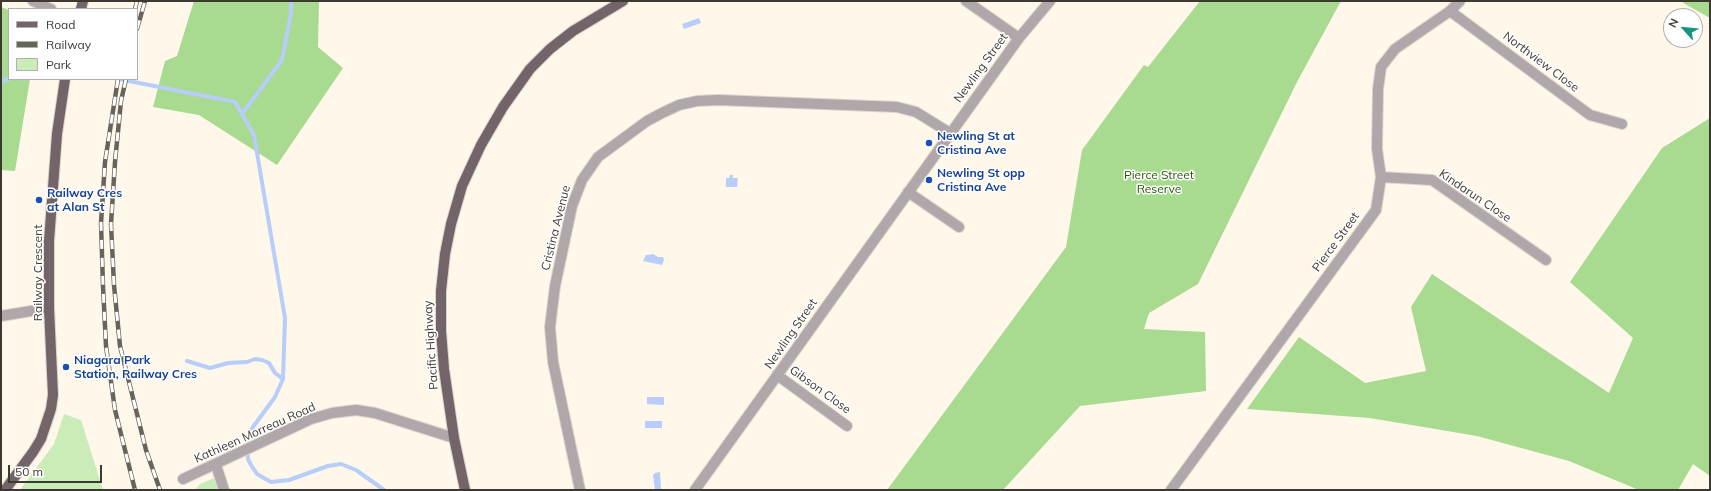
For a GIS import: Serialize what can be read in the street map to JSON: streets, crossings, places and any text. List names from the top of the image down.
{
  "streets": {
    "main road": ["Railway Crescent", "Pacific Highway"],
    "street": [
      "Northview Close",
      "Newling Street",
      "Kindarun Close",
      "Cristina Avenue",
      "Pierce Street",
      "Gibson Close",
      "Kathleen Morreau Road"
    ]
  },
  "crossings": [
    ["Northview Close", "Pierce Street"],
    ["Newling Street", "Cristina Avenue"],
    ["Newling Street", "Gibson Close"],
    ["Kindarun Close", "Pierce Street"],
    ["Pacific Highway", "Kathleen Morreau Road"]
  ],
  "parks": ["Pierce Street Reserve"],
  "places": [
    "Newling St at Cristina Ave",
    "Newling St opp Cristina Ave",
    "Railway Cres at Alan St",
    "Niagara Park Station, Railway Cres"
  ],
  "legend": ["Road", "Railway", "Park"],
  "scale_bar": "50 m",
  "north": "top left"
}
